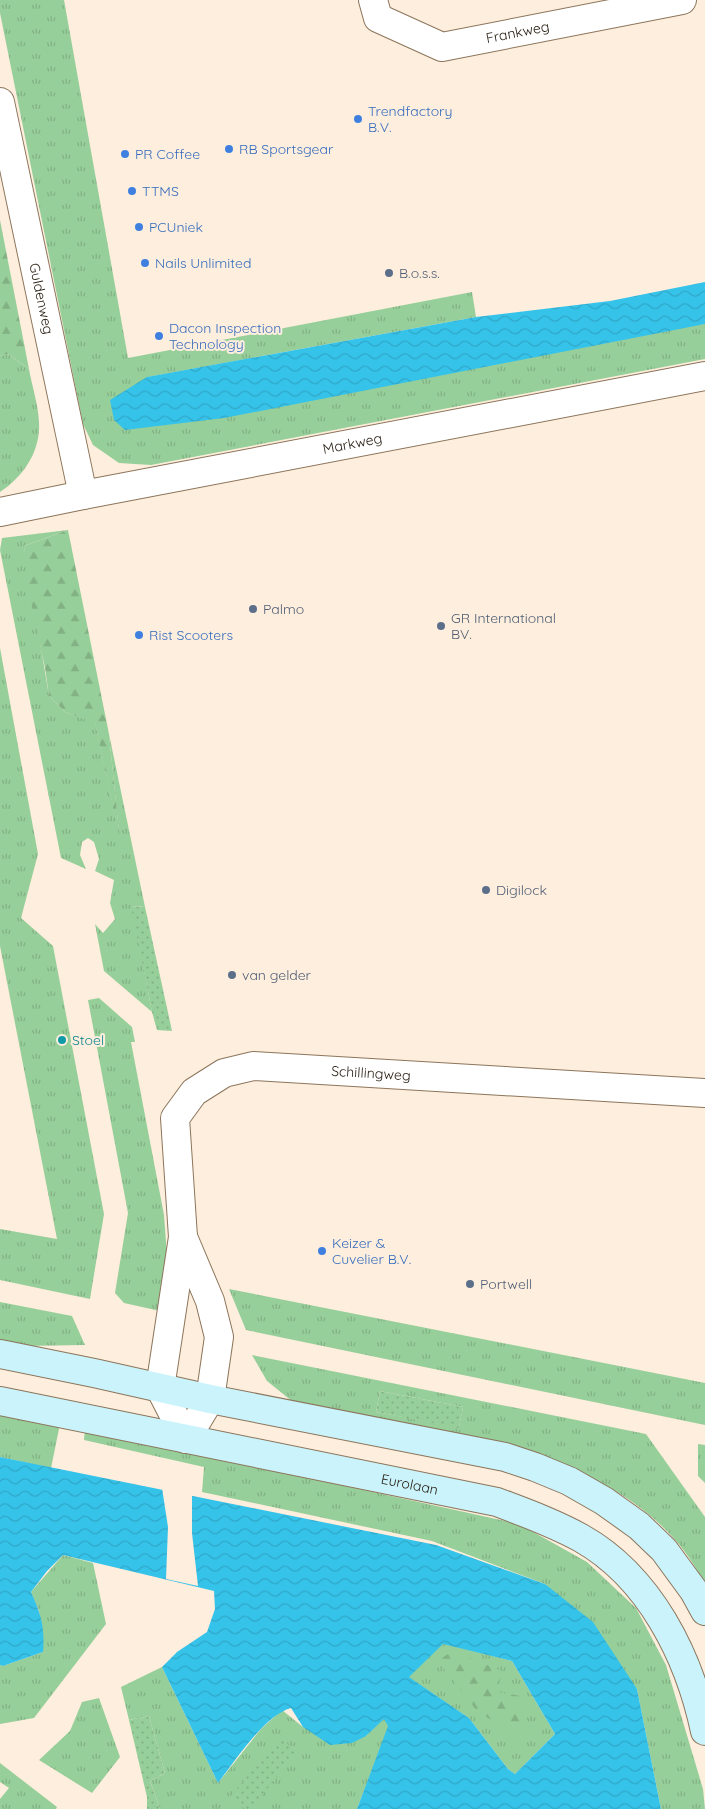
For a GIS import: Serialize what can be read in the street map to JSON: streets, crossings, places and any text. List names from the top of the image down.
{
  "streets": {
    "main road": ["Eurolaan"],
    "street": [
      "Frankweg",
      "Guldenweg",
      "Markweg",
      "Schillingweg"
    ]
  },
  "crossings": [
    ["Guldenweg", "Markweg"],
    ["Schillingweg", "Eurolaan"]
  ],
  "places": [
    "Trendfactory B.V.",
    "RB Sportsgear",
    "PR Coffee",
    "TTMS",
    "PCUniek",
    "Nails Unlimited",
    "B.o.s.s.",
    "Dacon Inspection Technology",
    "Palmo",
    "GR International BV.",
    "Rist Scooters",
    "Digilock",
    "van gelder",
    "Stoel",
    "Keizer & Cuvelier B.V.",
    "Portwell"
  ]
}
